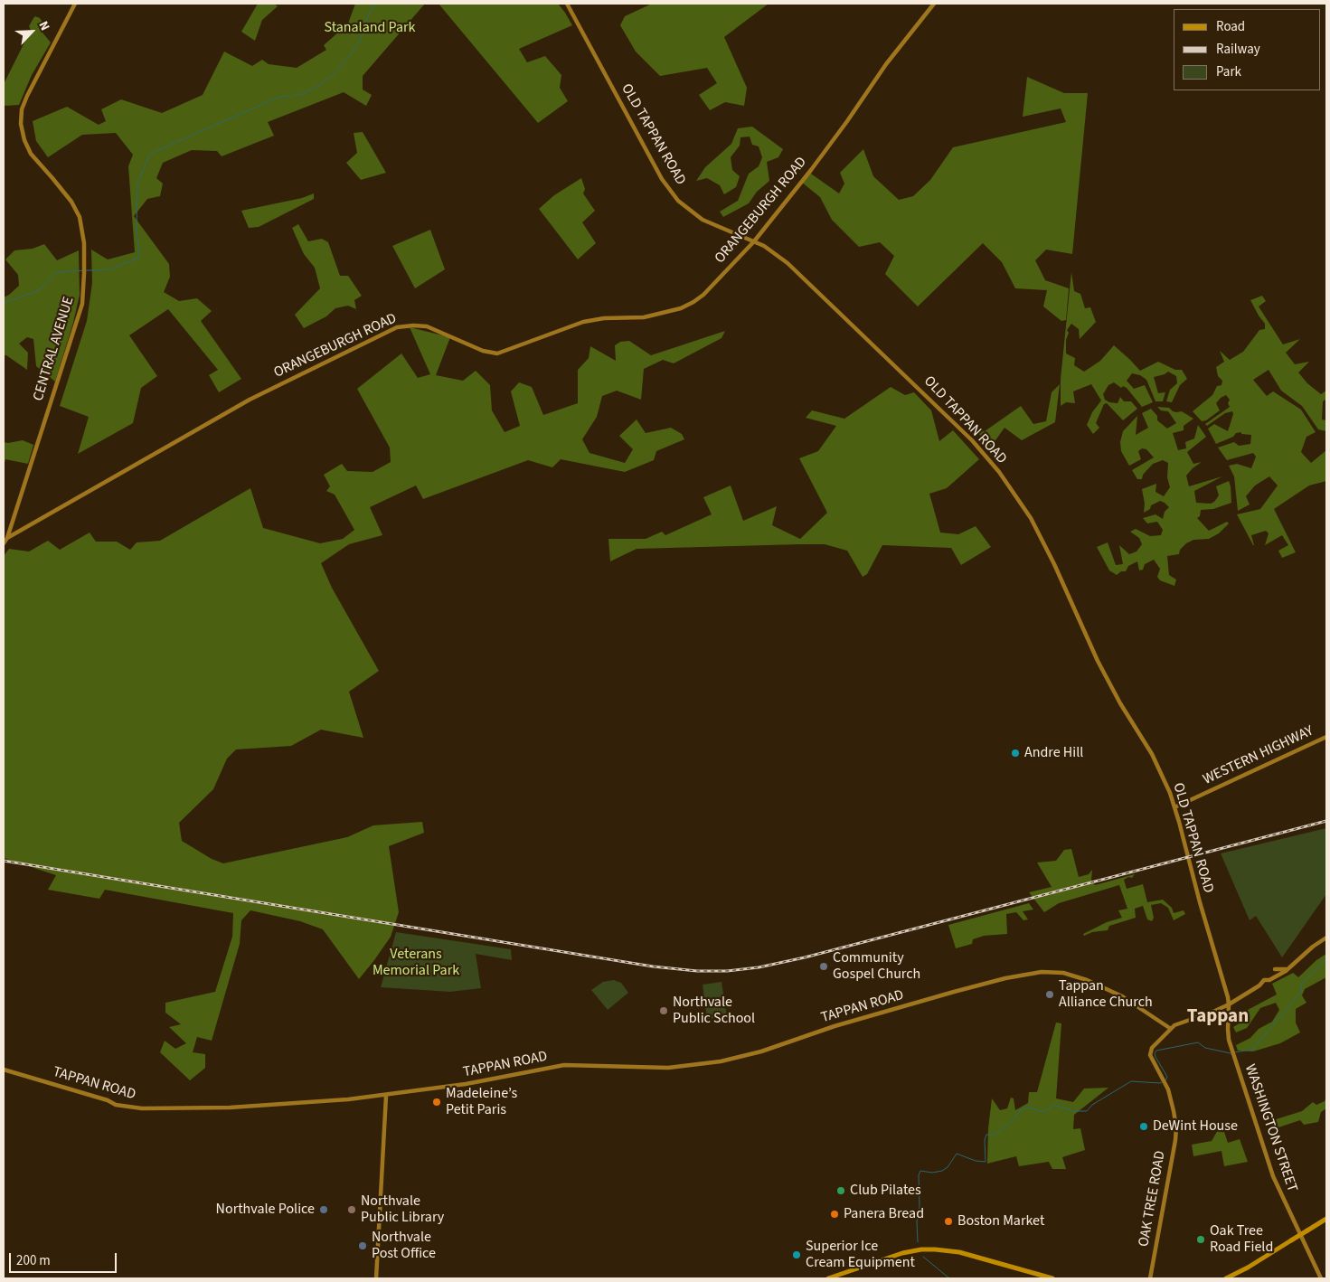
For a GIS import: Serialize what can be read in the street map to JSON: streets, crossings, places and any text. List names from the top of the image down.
{
  "streets": {
    "street": [
      "OLD TAPPAN ROAD",
      "ORANGEBURGH ROAD",
      "CENTRAL AVENUE",
      "WESTERN HIGHWAY",
      "TAPPAN ROAD",
      "WASHINGTON STREET",
      "OAK TREE ROAD"
    ]
  },
  "crossings": [
    ["OLD TAPPAN ROAD", "ORANGEBURGH ROAD"],
    ["OLD TAPPAN ROAD", "WESTERN HIGHWAY"],
    ["OLD TAPPAN ROAD", "WASHINGTON STREET"],
    ["ORANGEBURGH ROAD", "CENTRAL AVENUE"],
    ["TAPPAN ROAD", "OAK TREE ROAD"]
  ],
  "districts": ["Tappan"],
  "parks": ["Stanaland Park", "Veterans Memorial Park"],
  "places": [
    "Andre Hill",
    "Community Gospel Church",
    "Tappan Alliance Church",
    "Northvale Public School",
    "Madeleine’s Petit Paris",
    "DeWint House",
    "Club Pilates",
    "Northvale Police",
    "Northvale Public Library",
    "Panera Bread",
    "Boston Market",
    "Oak Tree Road Field",
    "Northvale Post Office",
    "Superior Ice Cream Equipment"
  ],
  "legend": ["Road", "Railway", "Park"],
  "scale_bar": "200 m",
  "north": "top right"
}
